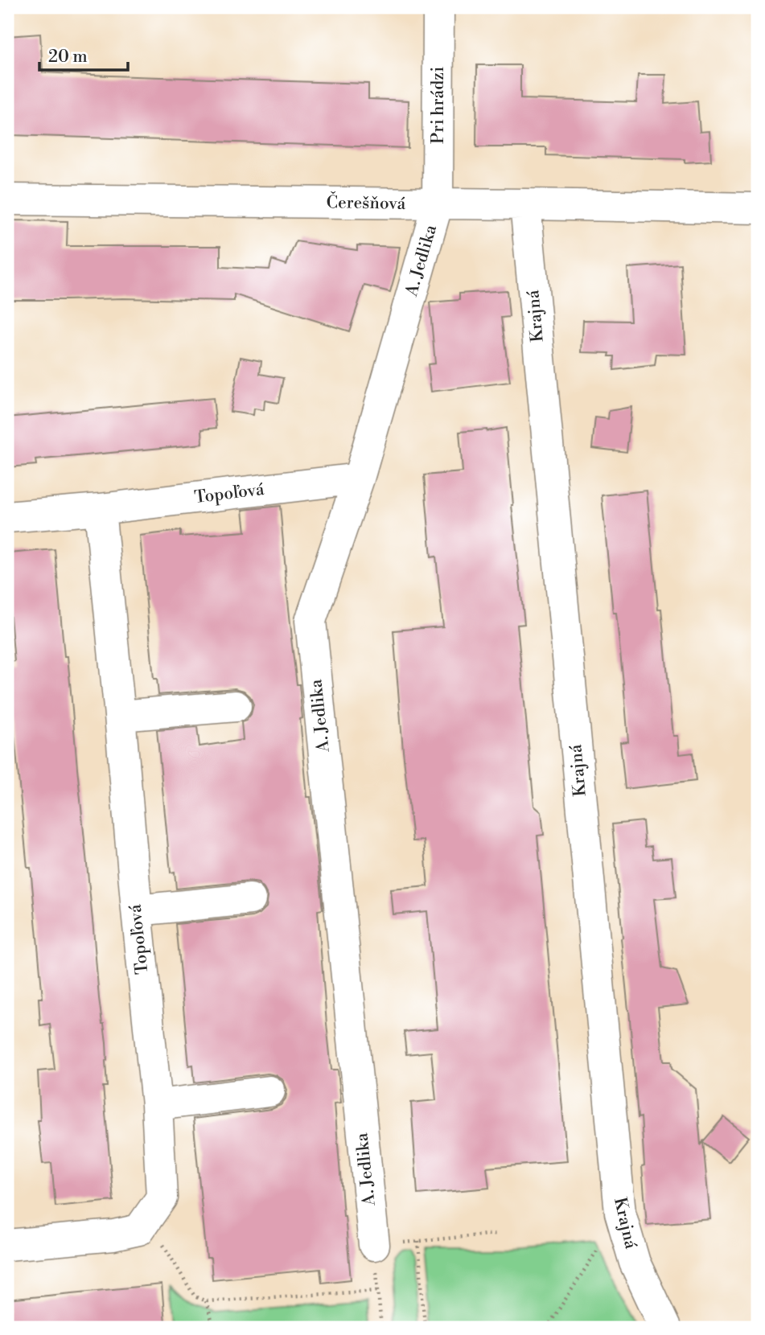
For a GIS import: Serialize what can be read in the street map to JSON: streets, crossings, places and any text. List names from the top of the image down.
{
  "streets": {
    "street": [
      "Pri hrádzi",
      "Čerešňová",
      "A. Jedlika",
      "Krajná",
      "Topoľová"
    ]
  },
  "crossings": [
    ["Pri hrádzi", "Čerešňová"],
    ["Pri hrádzi", "A. Jedlika"],
    ["Čerešňová", "A. Jedlika"],
    ["Čerešňová", "Krajná"],
    ["A. Jedlika", "Topoľová"]
  ],
  "scale_bar": "20 m"
}
